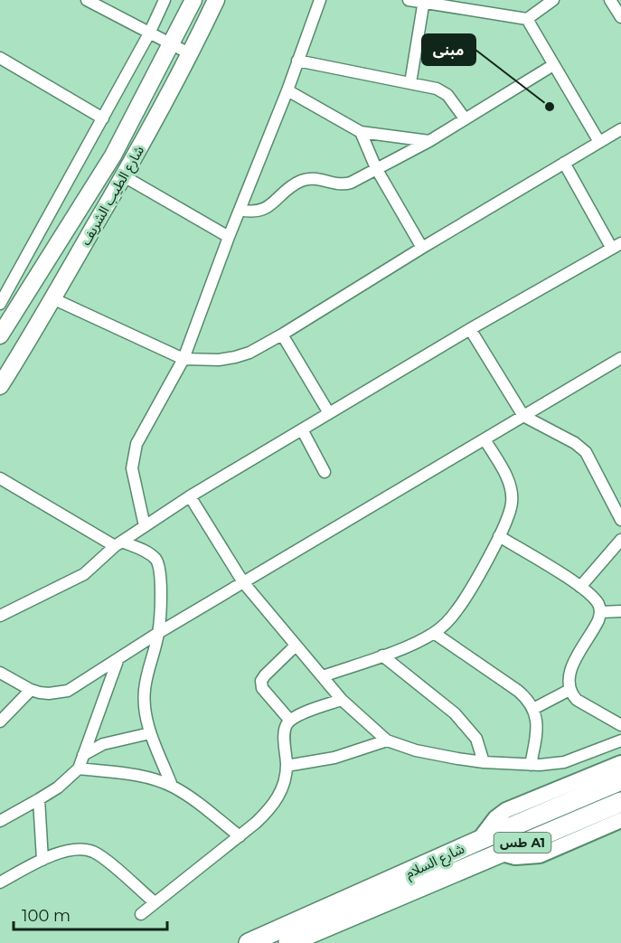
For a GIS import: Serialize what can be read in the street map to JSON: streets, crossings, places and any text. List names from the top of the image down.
{
  "streets": {
    "highway": ["طس A1", "شارع السلام"],
    "main road": ["شارع الطيب الشريف"]
  },
  "places": ["مبنى"],
  "scale_bar": "100 m"
}
